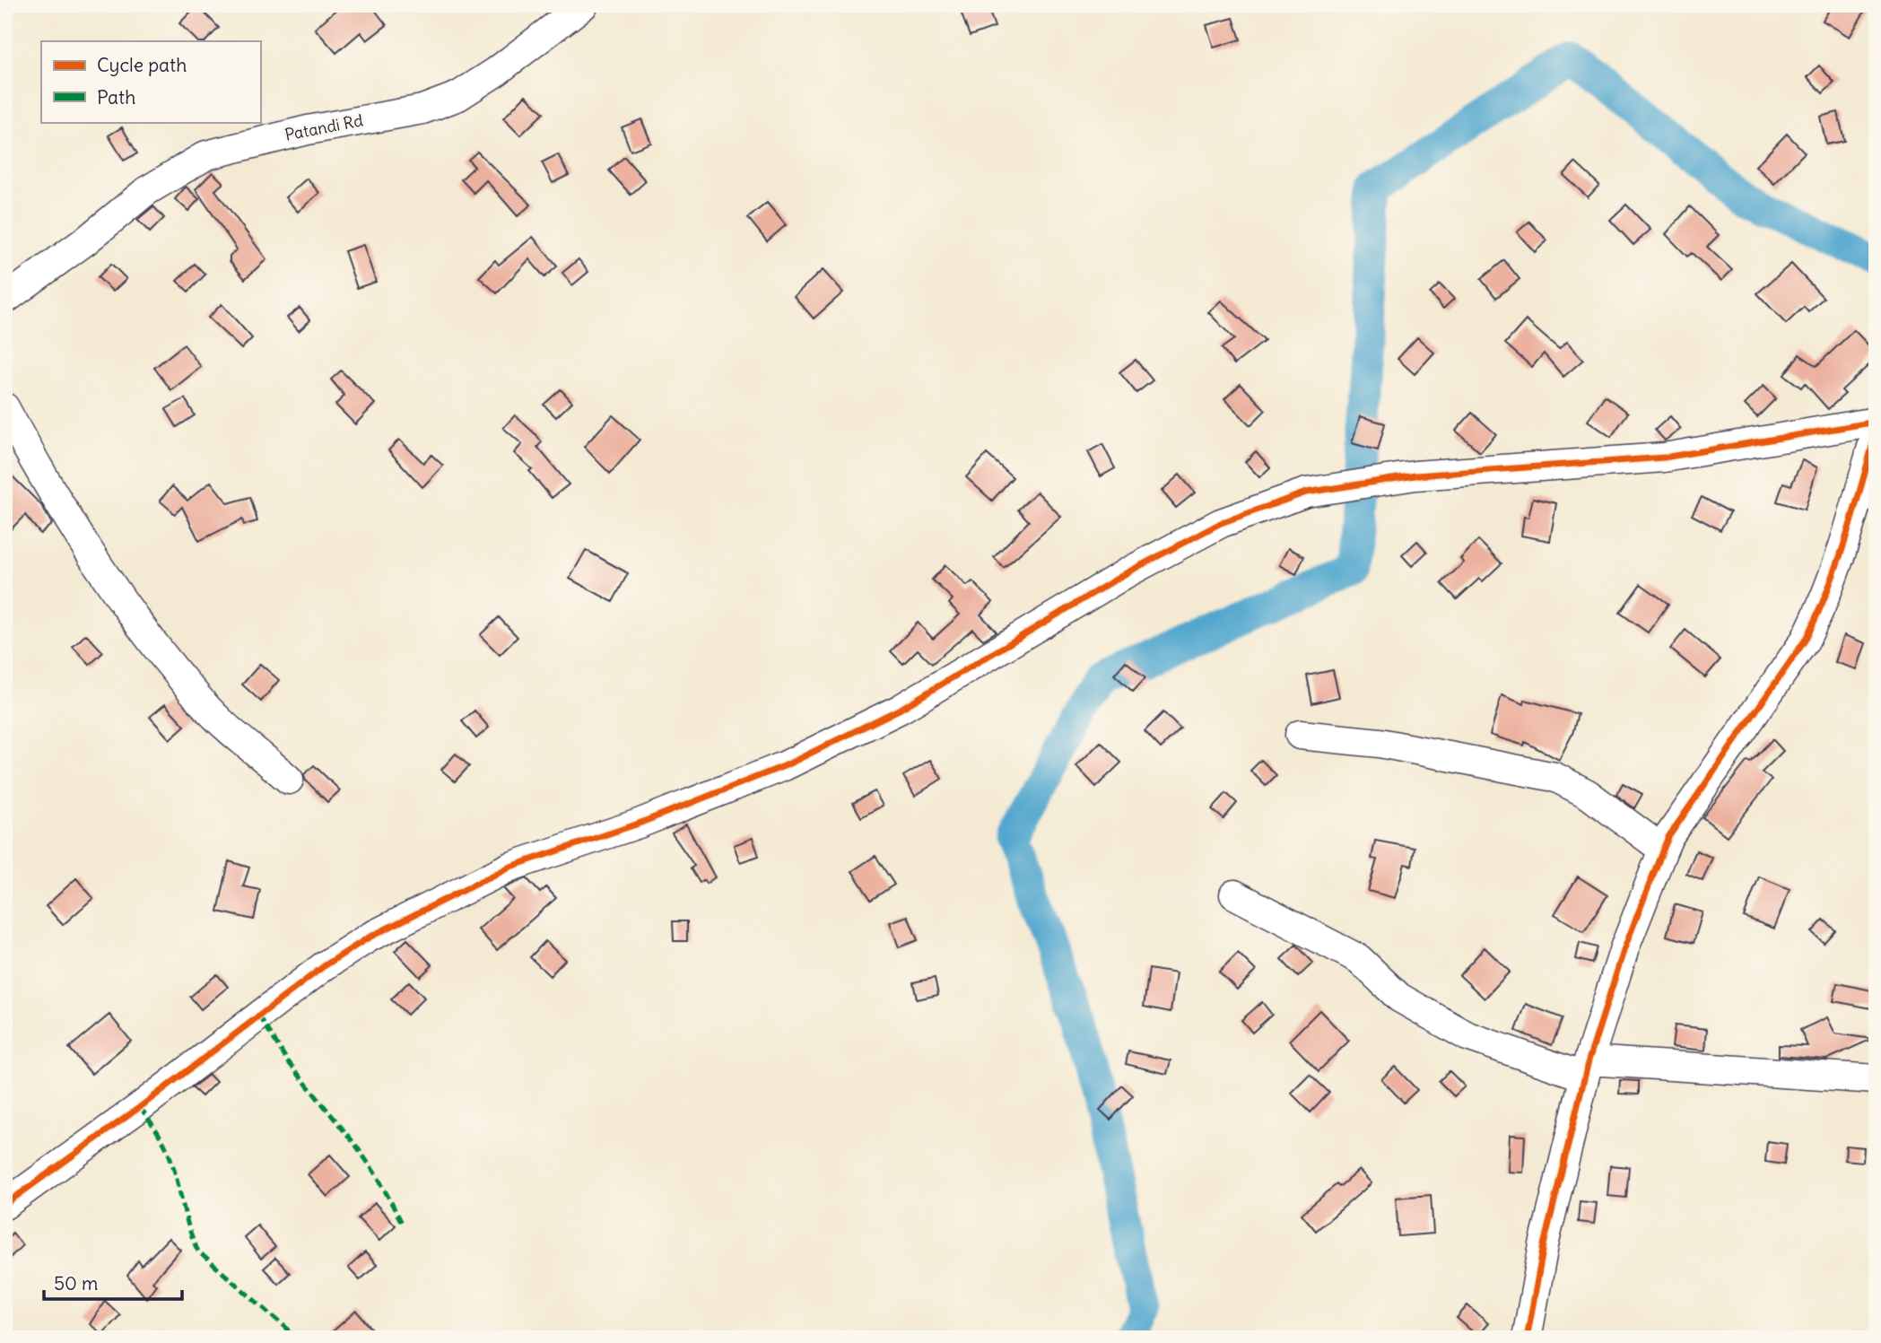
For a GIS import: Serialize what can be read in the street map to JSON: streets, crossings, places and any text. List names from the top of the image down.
{
  "streets": {
    "street": ["Patandi Rd"]
  },
  "legend": ["Cycle path", "Path"],
  "scale_bar": "50 m"
}
